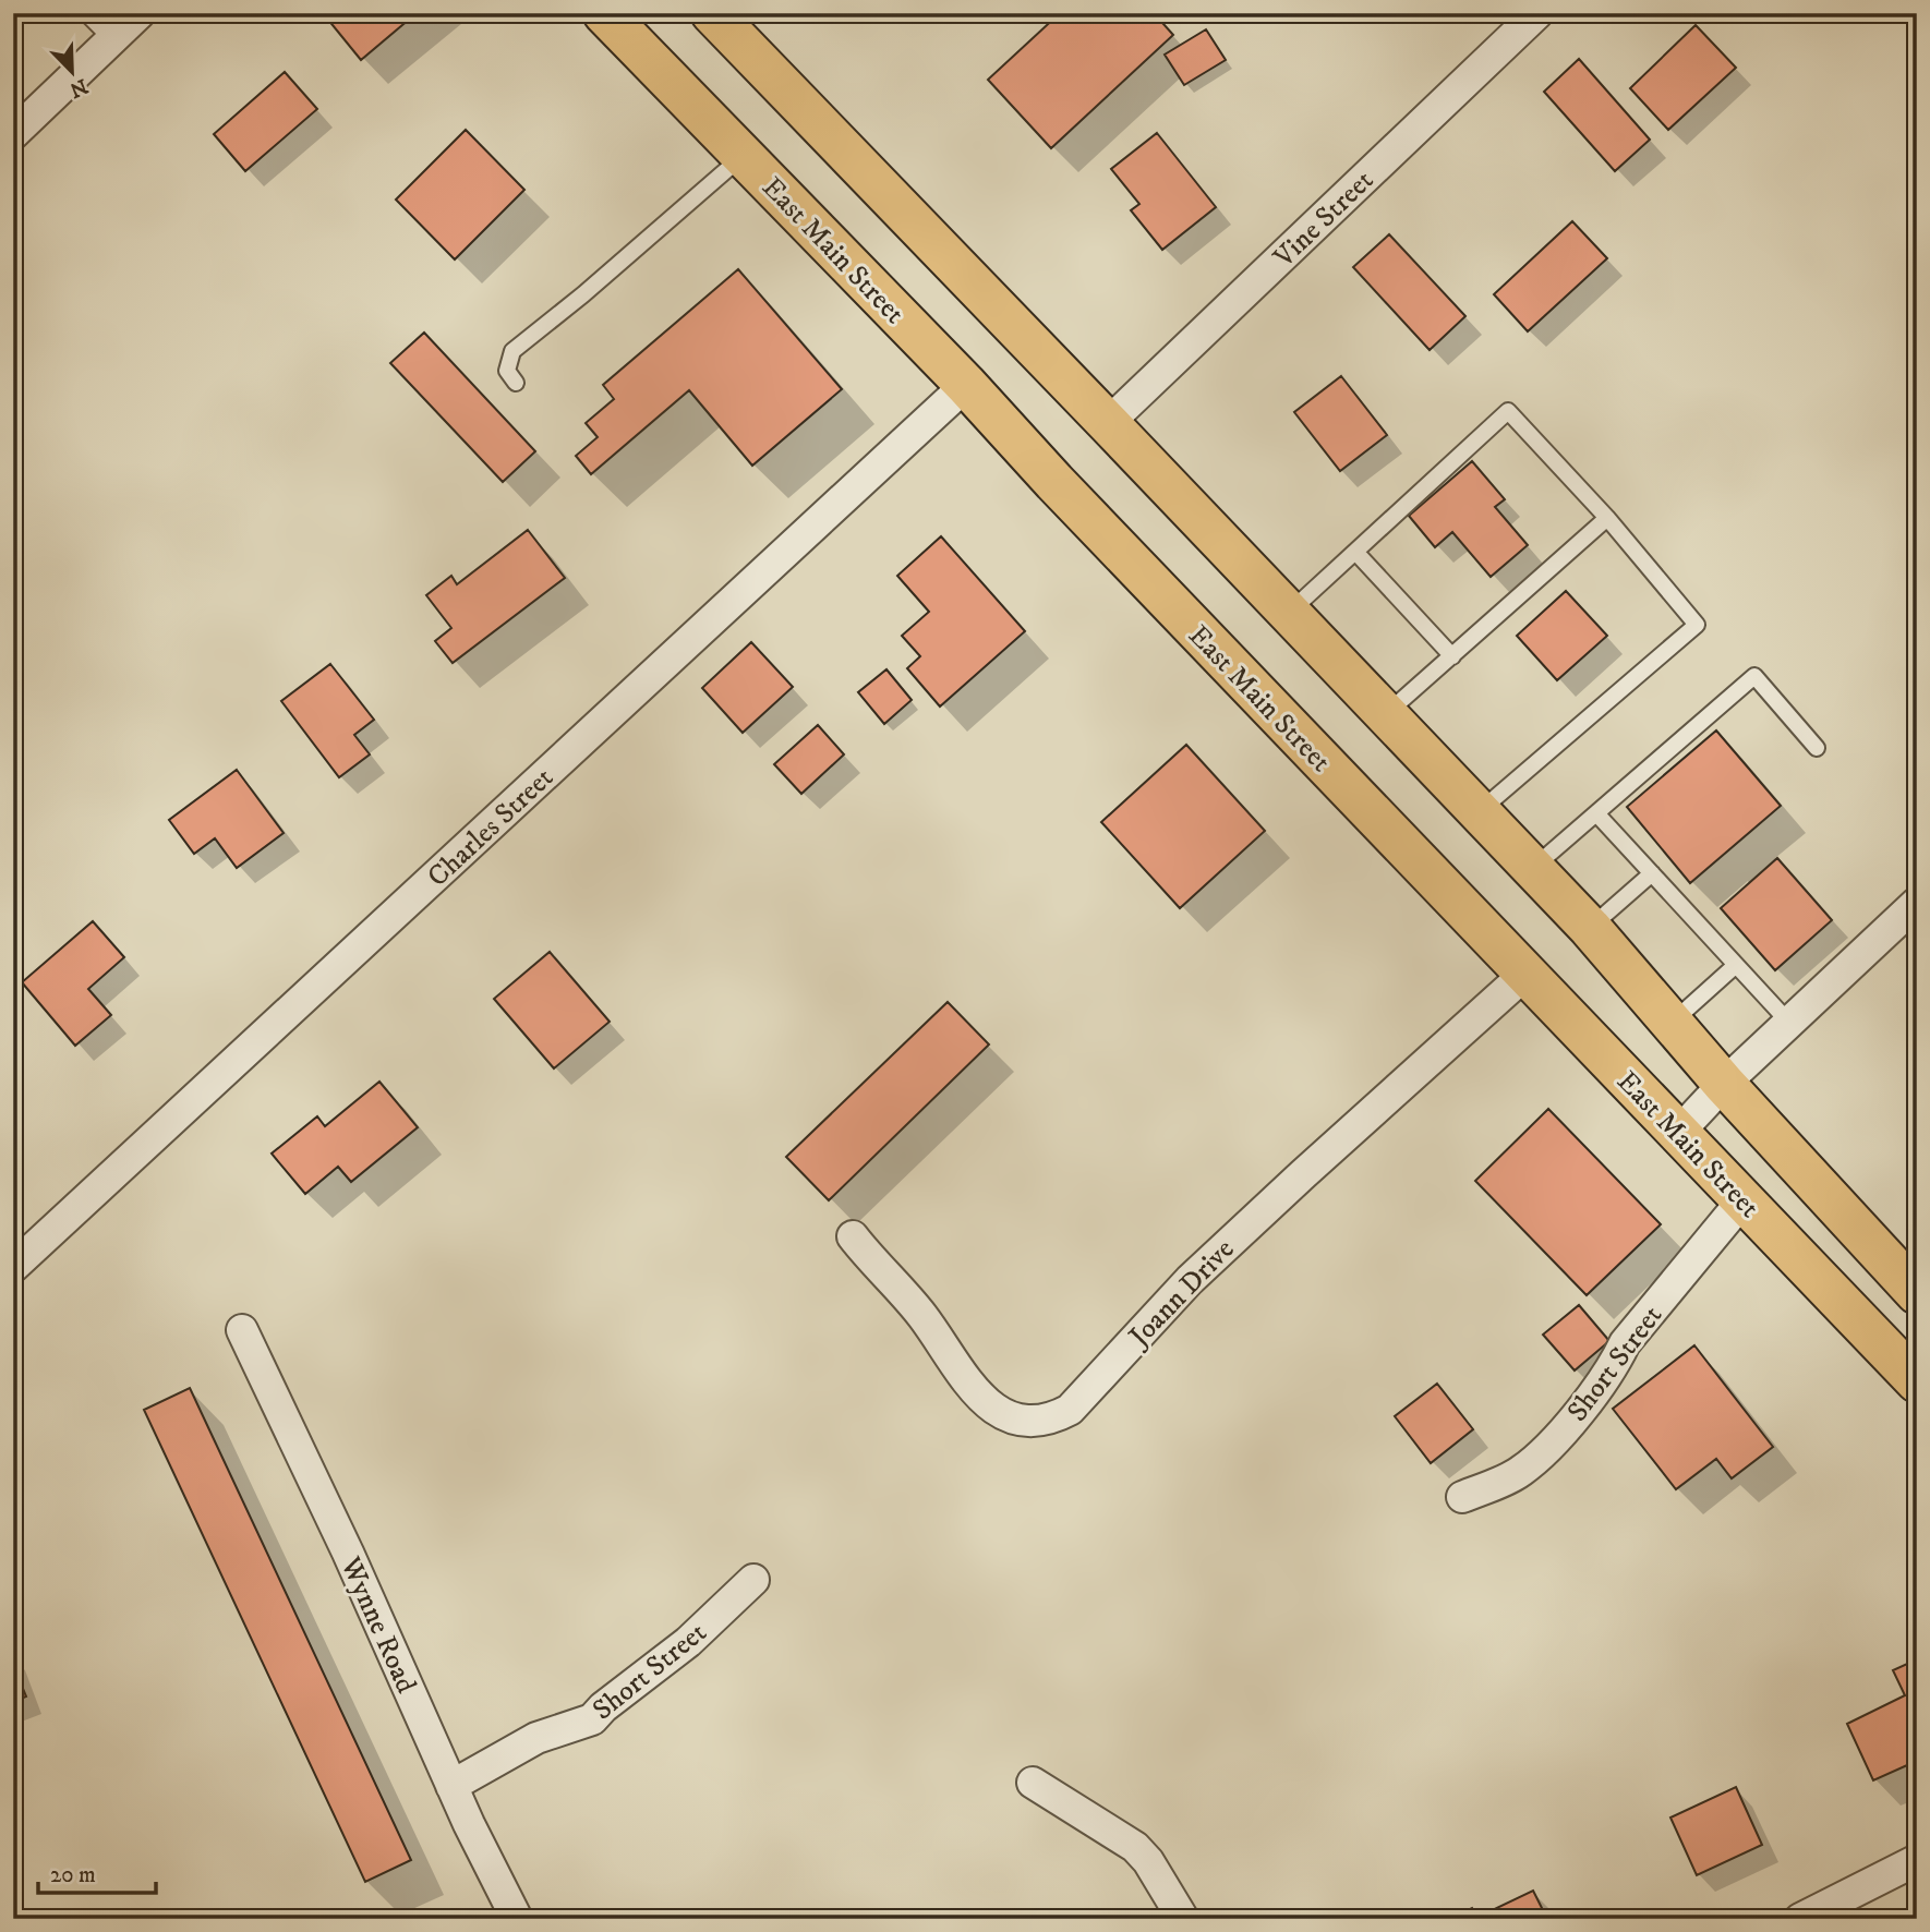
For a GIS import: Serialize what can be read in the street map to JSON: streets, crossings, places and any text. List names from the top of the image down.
{
  "streets": {
    "main road": ["East Main Street"],
    "street": [
      "Vine Street",
      "Charles Street",
      "Joann Drive",
      "Short Street",
      "Wynne Road"
    ]
  },
  "crossings": [
    ["East Main Street", "Charles Street"],
    ["East Main Street", "Joann Drive"],
    ["East Main Street", "Short Street"],
    ["Short Street", "Wynne Road"]
  ],
  "scale_bar": "20 m",
  "north": "bottom right"
}
